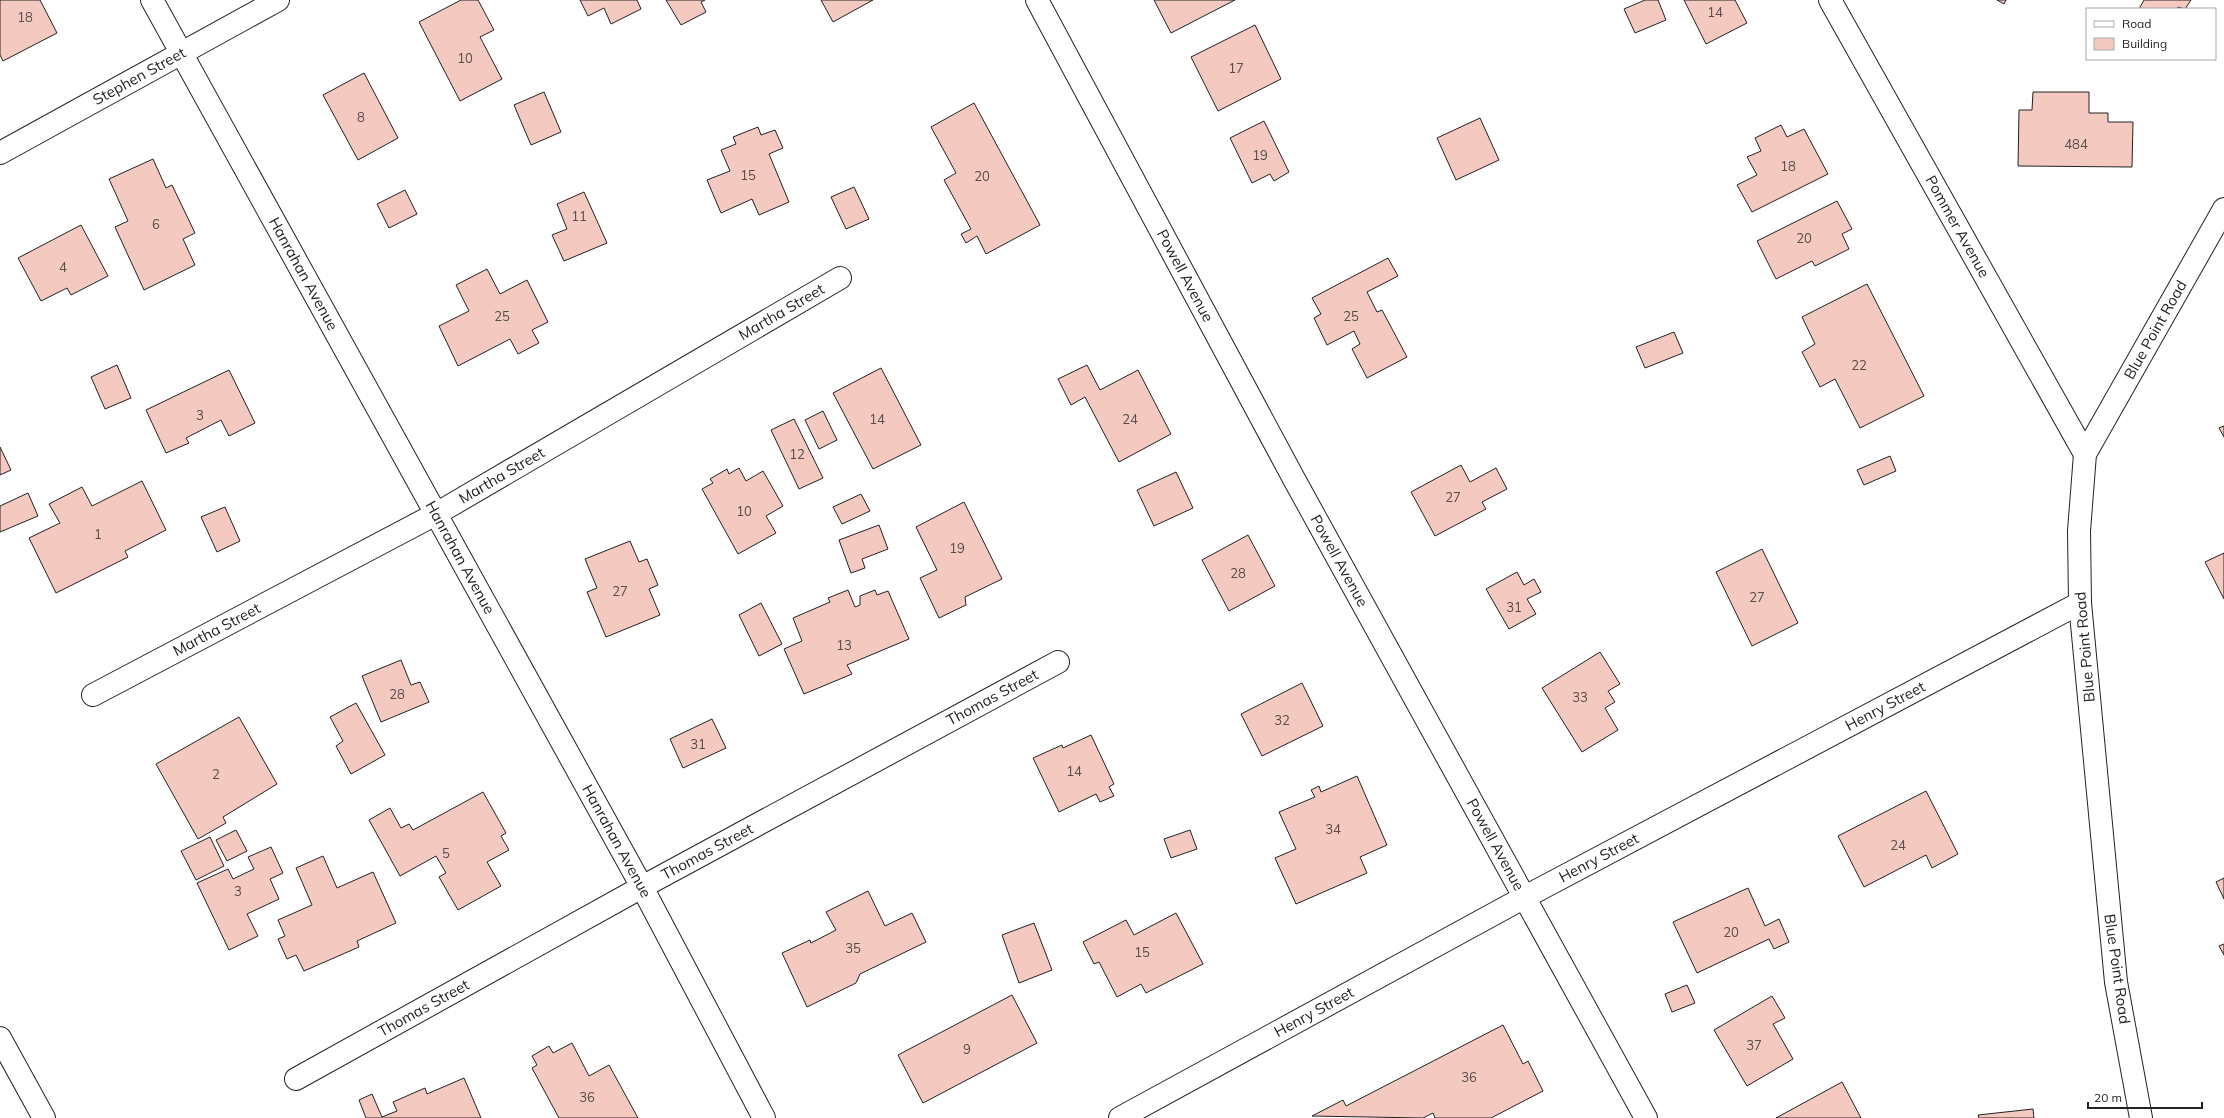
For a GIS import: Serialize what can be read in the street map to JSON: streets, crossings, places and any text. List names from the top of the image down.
{
  "streets": {
    "street": [
      "Stephen Street",
      "Pommer Avenue",
      "Hanrahan Avenue",
      "Powell Avenue",
      "Martha Street",
      "Blue Point Road",
      "Thomas Street",
      "Henry Street"
    ]
  },
  "crossings": [
    ["Stephen Street", "Hanrahan Avenue"],
    ["Pommer Avenue", "Blue Point Road"],
    ["Hanrahan Avenue", "Martha Street"],
    ["Hanrahan Avenue", "Thomas Street"],
    ["Powell Avenue", "Henry Street"],
    ["Blue Point Road", "Henry Street"]
  ],
  "house_numbers": [
    "14",
    "18",
    "10",
    "17",
    "8",
    "484",
    "19",
    "18",
    "15",
    "20",
    "11",
    "6",
    "20",
    "4",
    "25",
    "25",
    "22",
    "3",
    "14",
    "24",
    "12",
    "27",
    "10",
    "1",
    "19",
    "28",
    "27",
    "27",
    "31",
    "13",
    "28",
    "33",
    "32",
    "31",
    "14",
    "2",
    "34",
    "24",
    "5",
    "3",
    "20",
    "35",
    "15",
    "37",
    "9",
    "36",
    "36"
  ],
  "legend": ["Road", "Building"],
  "scale_bar": "20 m"
}
